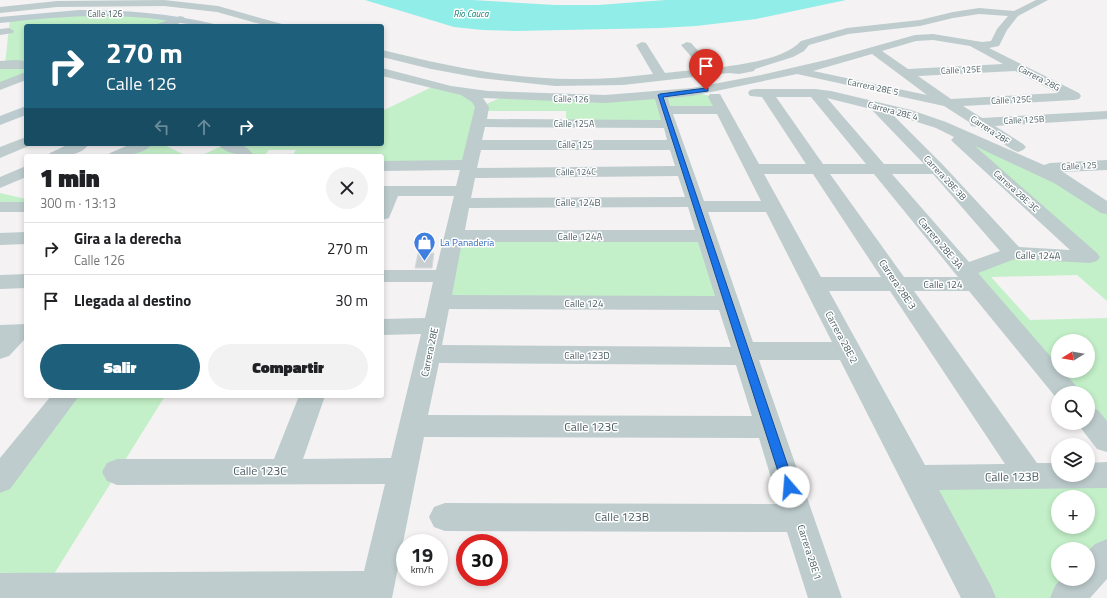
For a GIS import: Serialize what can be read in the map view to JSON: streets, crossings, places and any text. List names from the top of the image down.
{
  "streets": {
    "street": [
      "Calle 126",
      "Calle 125E",
      "Carrera 28G",
      "Carrera 28E 5",
      "Calle 125C",
      "Carrera 28E 4",
      "Calle 125B",
      "Calle 125A",
      "Carrera 28F",
      "Calle 125",
      "Calle 124C",
      "Carrera 28E 3B",
      "Carrera 28E 3C",
      "Calle 124B",
      "Calle 124A",
      "Carrera 28E 3A",
      "Carrera 28E 3",
      "Calle 124",
      "Carrera 28E 2",
      "Carrera 28E",
      "Calle 123D",
      "Calle 123C",
      "Calle 123B",
      "Carrera 28E 1"
    ]
  },
  "crossings": [
    ["Calle 126", "Carrera 28E 4"],
    ["Calle 126", "Carrera 28E 3"],
    ["Calle 126", "Carrera 28E 1"],
    ["Calle 125E", "Carrera 28G"],
    ["Calle 125E", "Carrera 28F"],
    ["Carrera 28G", "Calle 125C"],
    ["Carrera 28G", "Calle 125B"],
    ["Carrera 28E 5", "Calle 125C"],
    ["Carrera 28E 5", "Carrera 28F"],
    ["Calle 125C", "Carrera 28F"],
    ["Carrera 28E 4", "Calle 125B"],
    ["Carrera 28E 4", "Calle 125A"],
    ["Carrera 28E 4", "Carrera 28F"],
    ["Carrera 28E 4", "Calle 125"],
    ["Carrera 28E 4", "Carrera 28E 3B"],
    ["Carrera 28E 4", "Carrera 28E 3C"],
    ["Carrera 28E 4", "Carrera 28E 3A"],
    ["Carrera 28E 4", "Carrera 28E 3"],
    ["Carrera 28E 4", "Carrera 28E 2"],
    ["Calle 125B", "Carrera 28F"],
    ["Calle 125B", "Carrera 28E 3C"],
    ["Calle 125A", "Carrera 28E 2"],
    ["Calle 125A", "Carrera 28E"],
    ["Calle 125A", "Carrera 28E 1"],
    ["Carrera 28F", "Calle 125"],
    ["Calle 125", "Carrera 28E"],
    ["Calle 125", "Carrera 28E 1"],
    ["Calle 124C", "Carrera 28E"],
    ["Calle 124C", "Carrera 28E 1"],
    ["Carrera 28E 3B", "Calle 124A"],
    ["Carrera 28E 3C", "Calle 124A"],
    ["Calle 124B", "Carrera 28E 2"],
    ["Calle 124B", "Carrera 28E"],
    ["Calle 124B", "Carrera 28E 1"],
    ["Calle 124A", "Carrera 28E 3A"],
    ["Calle 124A", "Calle 124"],
    ["Calle 124A", "Carrera 28E"],
    ["Calle 124A", "Carrera 28E 1"],
    ["Carrera 28E 3A", "Calle 124"],
    ["Carrera 28E 3", "Calle 124"],
    ["Carrera 28E 3", "Calle 123B"],
    ["Calle 124", "Carrera 28E 2"],
    ["Calle 124", "Carrera 28E"],
    ["Calle 124", "Carrera 28E 1"],
    ["Carrera 28E 2", "Calle 123D"],
    ["Carrera 28E 2", "Calle 123B"],
    ["Carrera 28E", "Calle 123D"],
    ["Carrera 28E", "Calle 123C"],
    ["Calle 123D", "Carrera 28E 1"],
    ["Calle 123C", "Carrera 28E 1"],
    ["Calle 123B", "Carrera 28E 1"]
  ],
  "water": ["Río Cauca"],
  "places": {
    "shop": ["La Panadería"]
  },
  "north": "left",
  "page": {
    "turn": ["270 m", "Calle 126"],
    "heading": ["1 min", "300 m · 13:13"],
    "list": [
      {
        "name": "Gira a la derecha",
        "note": "Calle 126",
        "value": "270 m"
      },
      {
        "name": "Llegada al destino",
        "value": "30 m"
      }
    ],
    "map_buttons": ["+", "−"],
    "buttons": ["Salir", "Compartir"],
    "speed": "19 km/h",
    "limit": "30"
  }
}
